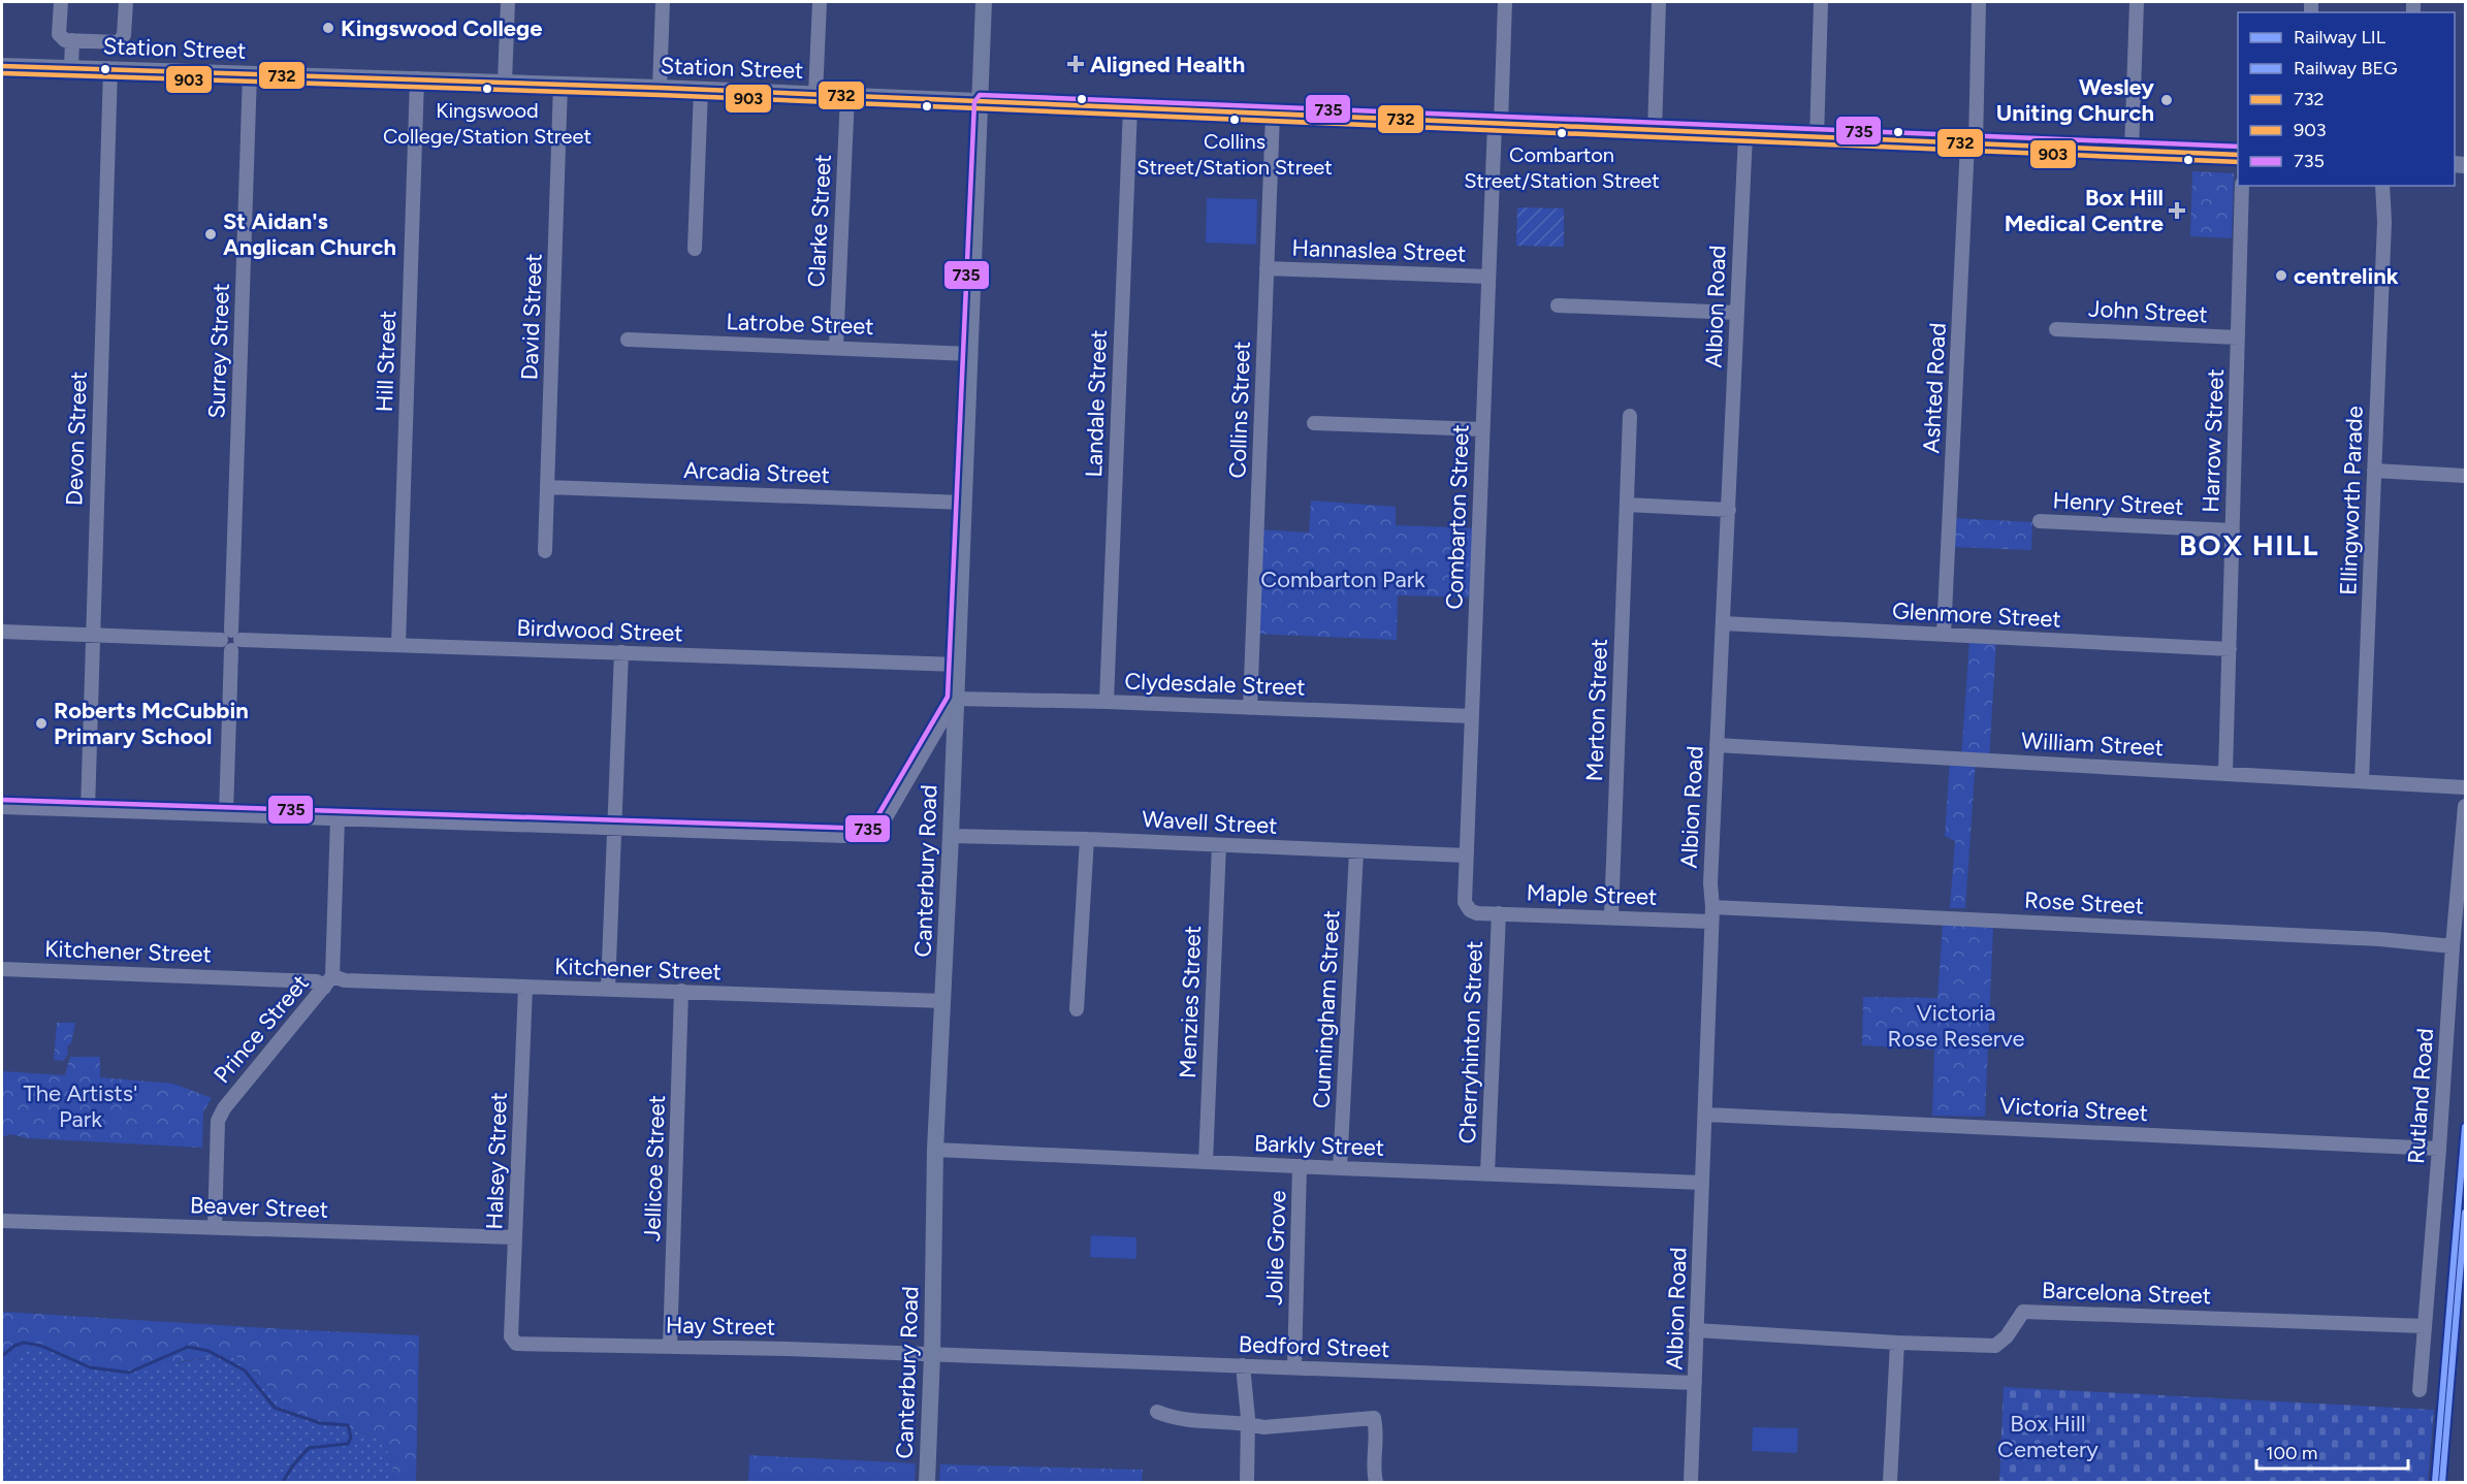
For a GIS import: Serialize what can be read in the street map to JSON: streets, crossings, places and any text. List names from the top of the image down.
{
  "streets": {
    "main road": ["Station Street", "Canterbury Road"],
    "street": [
      "Clarke Street",
      "Hannaslea Street",
      "Albion Road",
      "John Street",
      "David Street",
      "Latrobe Street",
      "Surrey Street",
      "Hill Street",
      "Ashted Road",
      "Landale Street",
      "Collins Street",
      "Devon Street",
      "Harrow Street",
      "Arcadia Street",
      "Ellingworth Parade",
      "Henry Street",
      "Combarton Street",
      "Glenmore Street",
      "Birdwood Street",
      "Clydesdale Street",
      "Merton Street",
      "William Street",
      "Wavell Street",
      "Maple Street",
      "Rose Street",
      "Kitchener Street",
      "Menzies Street",
      "Cunningham Street",
      "Prince Street",
      "Cherryhinton Street",
      "Rutland Road",
      "Victoria Street",
      "Barkly Street",
      "Halsey Street",
      "Jellicoe Street",
      "Beaver Street",
      "Jolie Grove",
      "Barcelona Street",
      "Hay Street",
      "Bedford Street"
    ]
  },
  "crossings": [
    ["Station Street", "Clarke Street"],
    ["Station Street", "Albion Road"],
    ["Station Street", "David Street"],
    ["Station Street", "Surrey Street"],
    ["Station Street", "Hill Street"],
    ["Station Street", "Ashted Road"],
    ["Station Street", "Landale Street"],
    ["Station Street", "Collins Street"],
    ["Station Street", "Devon Street"],
    ["Station Street", "Combarton Street"],
    ["Station Street", "Canterbury Road"],
    ["Clarke Street", "Latrobe Street"],
    ["Hannaslea Street", "Collins Street"],
    ["Hannaslea Street", "Combarton Street"],
    ["Albion Road", "Glenmore Street"],
    ["Albion Road", "William Street"],
    ["Albion Road", "Maple Street"],
    ["Albion Road", "Rose Street"],
    ["Albion Road", "Victoria Street"],
    ["Albion Road", "Barkly Street"],
    ["Albion Road", "Barcelona Street"],
    ["Albion Road", "Bedford Street"],
    ["John Street", "Harrow Street"],
    ["David Street", "Arcadia Street"],
    ["Latrobe Street", "Canterbury Road"],
    ["Surrey Street", "Birdwood Street"],
    ["Hill Street", "Birdwood Street"],
    ["Ashted Road", "Glenmore Street"],
    ["Landale Street", "Clydesdale Street"],
    ["Collins Street", "Clydesdale Street"],
    ["Devon Street", "Birdwood Street"],
    ["Harrow Street", "Henry Street"],
    ["Harrow Street", "Glenmore Street"],
    ["Harrow Street", "William Street"],
    ["Arcadia Street", "Canterbury Road"],
    ["Ellingworth Parade", "William Street"],
    ["Combarton Street", "Clydesdale Street"],
    ["Combarton Street", "Wavell Street"],
    ["Combarton Street", "Maple Street"],
    ["Birdwood Street", "Canterbury Road"],
    ["Clydesdale Street", "Canterbury Road"],
    ["Merton Street", "Maple Street"],
    ["Wavell Street", "Canterbury Road"],
    ["Wavell Street", "Menzies Street"],
    ["Wavell Street", "Cunningham Street"],
    ["Canterbury Road", "Kitchener Street"],
    ["Canterbury Road", "Barkly Street"],
    ["Canterbury Road", "Hay Street"],
    ["Canterbury Road", "Bedford Street"],
    ["Maple Street", "Rose Street"],
    ["Maple Street", "Cherryhinton Street"],
    ["Rose Street", "Rutland Road"],
    ["Kitchener Street", "Prince Street"],
    ["Kitchener Street", "Halsey Street"],
    ["Kitchener Street", "Jellicoe Street"],
    ["Menzies Street", "Barkly Street"],
    ["Cunningham Street", "Barkly Street"],
    ["Prince Street", "Beaver Street"],
    ["Cherryhinton Street", "Barkly Street"],
    ["Rutland Road", "Victoria Street"],
    ["Rutland Road", "Barcelona Street"],
    ["Barkly Street", "Jolie Grove"],
    ["Halsey Street", "Beaver Street"],
    ["Halsey Street", "Hay Street"],
    ["Jellicoe Street", "Hay Street"],
    ["Jolie Grove", "Bedford Street"],
    ["Hay Street", "Bedford Street"]
  ],
  "districts": ["BOX HILL"],
  "parks": [
    "Combarton Park",
    "Victoria Rose Reserve",
    "The Artists' Park",
    "Box Hill Cemetery"
  ],
  "places": {
    "other": [
      "Kingswood College",
      "Kingswood College/Station Street",
      "Wesley Uniting Church",
      "Collins Street/Station Street",
      "Combarton Street/Station Street",
      "St Aidan's Anglican Church",
      "centrelink",
      "Roberts McCubbin Primary School"
    ],
    "health": ["Aligned Health", "Box Hill Medical Centre"]
  },
  "lines": [
    "transit line 732",
    "transit line 903",
    "transit line 735",
    "rail line LIL",
    "rail line BEG"
  ],
  "legend": [
    "Railway LIL",
    "Railway BEG",
    "732",
    "903",
    "735"
  ],
  "scale_bar": "100 m"
}
